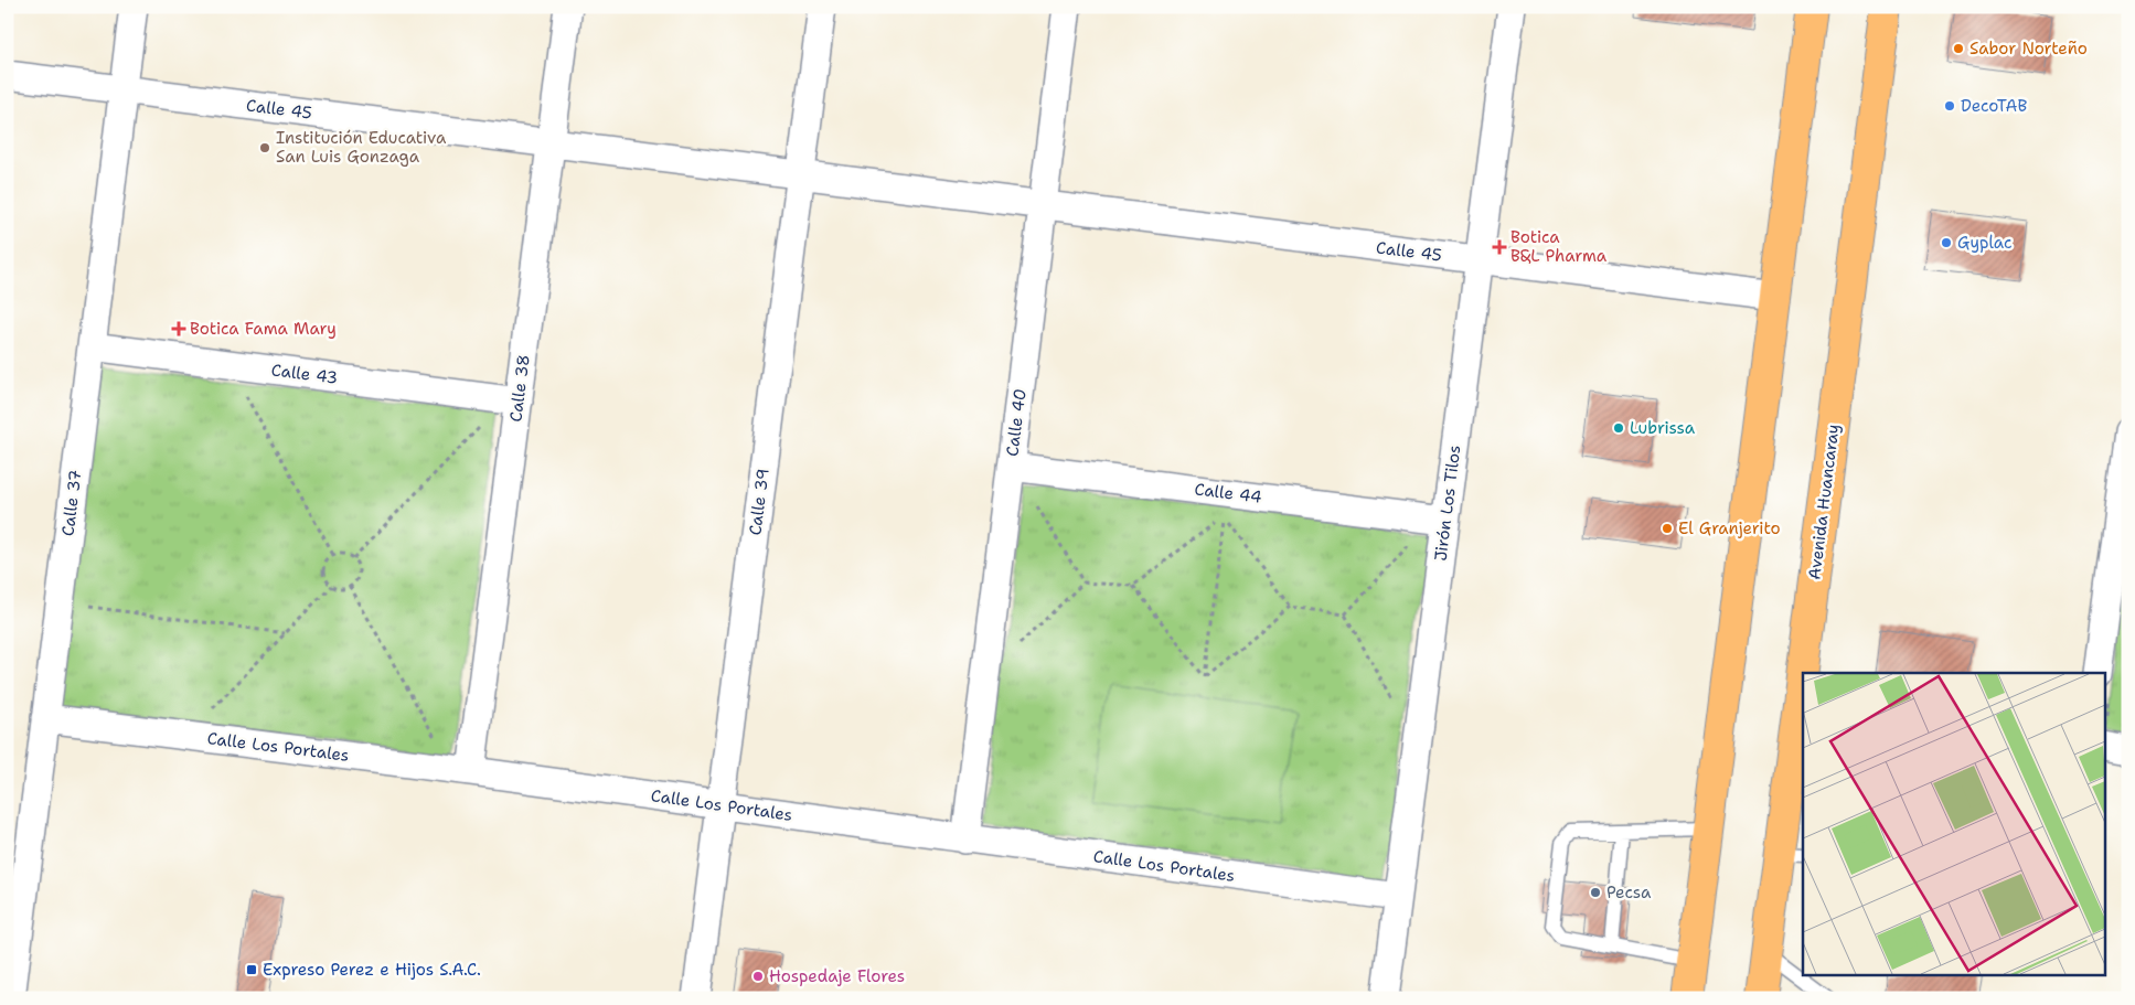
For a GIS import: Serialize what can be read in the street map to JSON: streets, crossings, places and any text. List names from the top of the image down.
{
  "streets": {
    "main road": ["Avenida Huancaray"],
    "street": [
      "Calle 45",
      "Calle 43",
      "Calle 38",
      "Calle 40",
      "Calle 44",
      "Calle 39",
      "Calle 37",
      "Jirón Los Tilos",
      "Calle Los Portales"
    ]
  },
  "crossings": [
    ["Calle 45", "Calle 38"],
    ["Calle 45", "Calle 40"],
    ["Calle 45", "Calle 39"],
    ["Calle 45", "Calle 37"],
    ["Calle 45", "Jirón Los Tilos"],
    ["Calle 43", "Calle 38"],
    ["Calle 43", "Calle 37"],
    ["Calle 38", "Calle Los Portales"],
    ["Calle 40", "Calle 44"],
    ["Calle 40", "Calle Los Portales"],
    ["Calle 44", "Jirón Los Tilos"],
    ["Calle 39", "Calle Los Portales"],
    ["Calle 37", "Calle Los Portales"],
    ["Jirón Los Tilos", "Calle Los Portales"]
  ],
  "places": {
    "other": [
      "Sabor Norteño",
      "DecoTAB",
      "Institución Educativa San Luis Gonzaga",
      "Gyplac",
      "Lubrissa",
      "El Granjerito",
      "Pecsa",
      "Hospedaje Flores"
    ],
    "health": ["Botica B&L Pharma", "Botica Fama Mary"],
    "transit": ["Expreso Perez e Hijos S.A.C."]
  }
}
